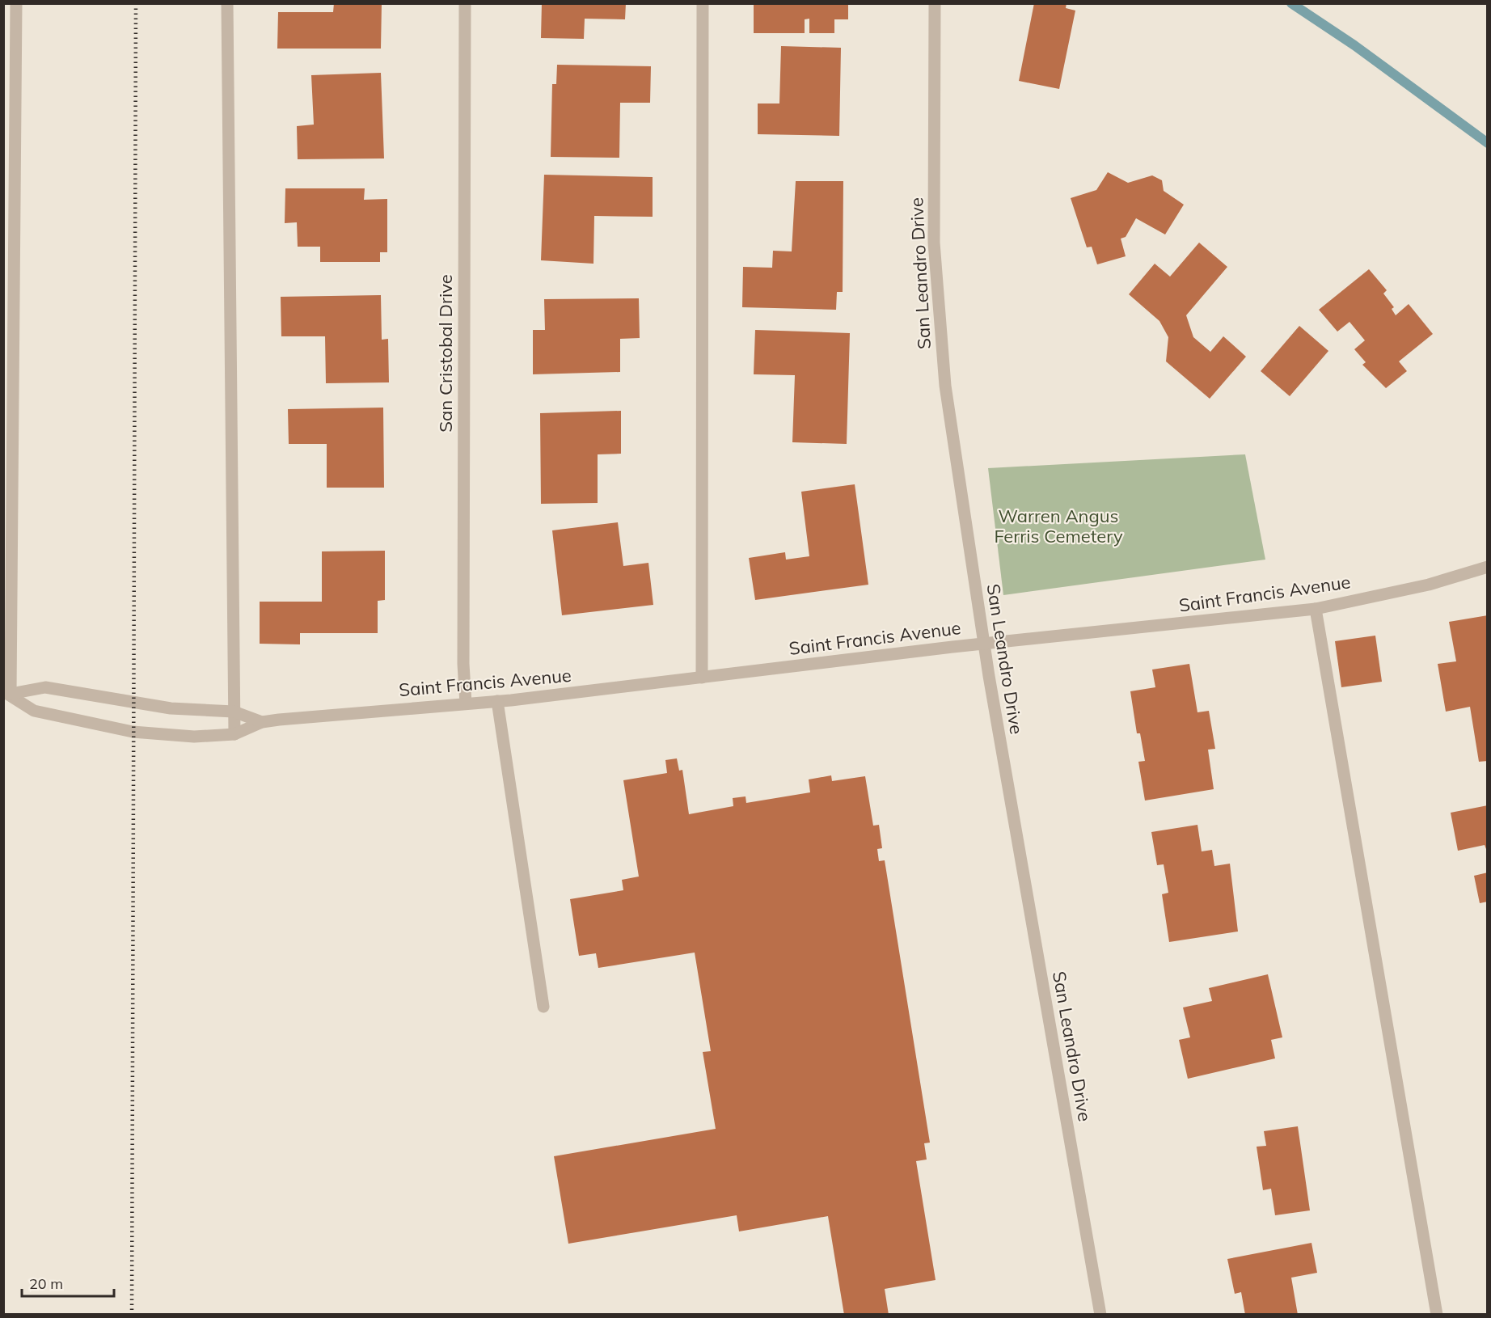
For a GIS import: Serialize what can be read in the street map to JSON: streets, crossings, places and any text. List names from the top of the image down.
{
  "streets": {
    "street": ["San Leandro Drive", "San Cristobal Drive", "Saint Francis Avenue"]
  },
  "crossings": [
    ["San Leandro Drive", "Saint Francis Avenue"],
    ["San Cristobal Drive", "Saint Francis Avenue"]
  ],
  "parks": ["Warren Angus Ferris Cemetery"],
  "scale_bar": "20 m"
}
